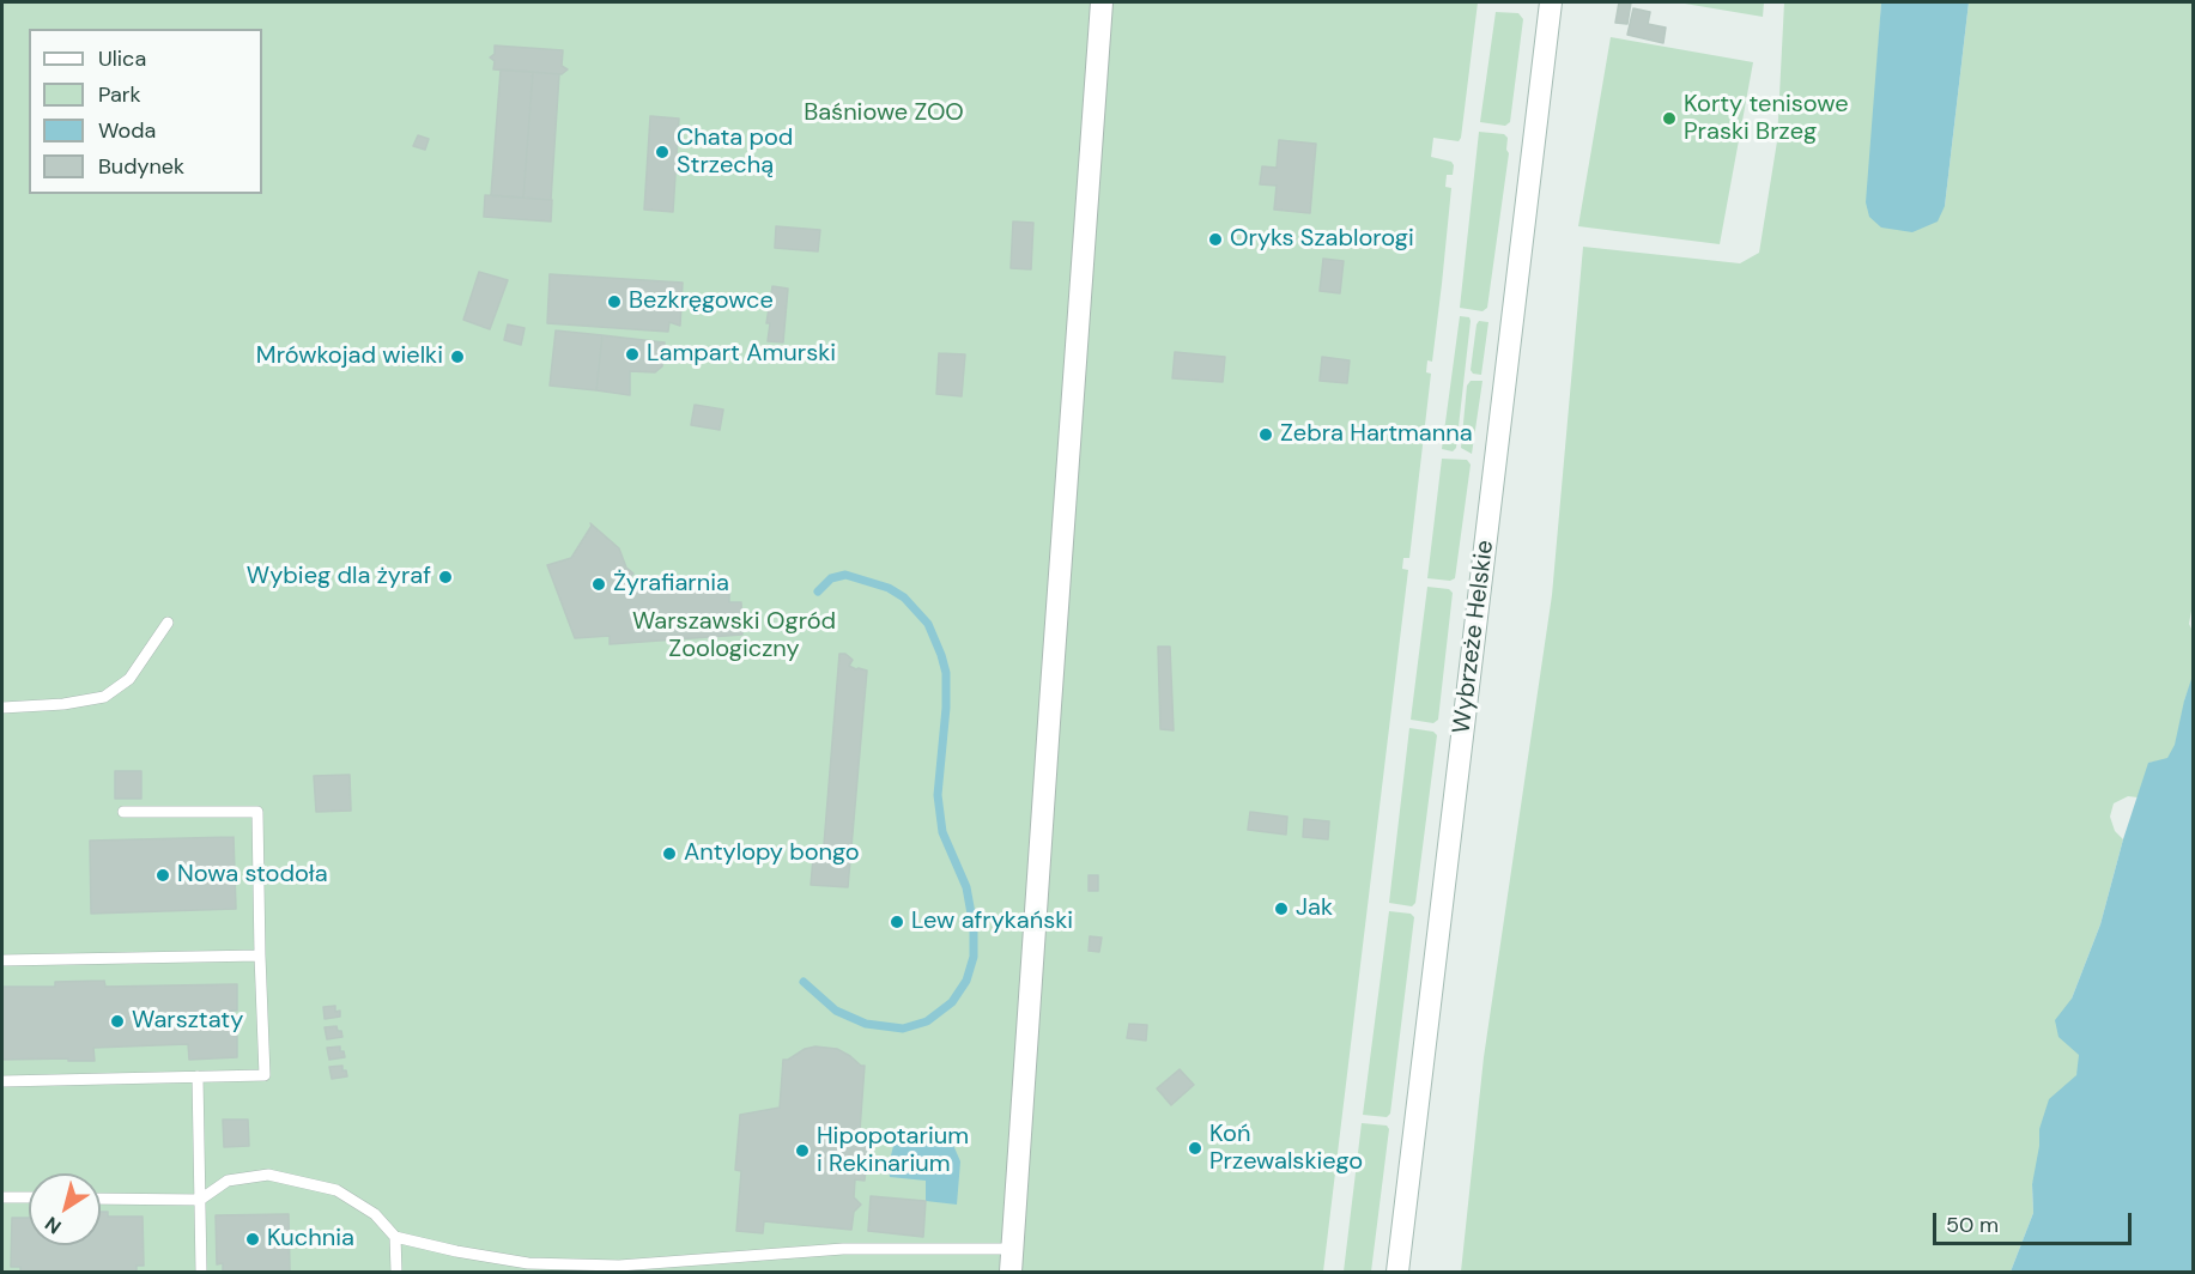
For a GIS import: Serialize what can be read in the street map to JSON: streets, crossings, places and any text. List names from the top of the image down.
{
  "streets": {
    "street": ["Wybrzeże Helskie"]
  },
  "parks": ["Baśniowe ZOO", "Warszawski Ogród Zoologiczny"],
  "places": [
    "Korty tenisowe Praski Brzeg",
    "Chata pod Strzechą",
    "Oryks Szablorogi",
    "Bezkręgowce",
    "Lampart Amurski",
    "Mrówkojad wielki",
    "Zebra Hartmanna",
    "Wybieg dla żyraf",
    "Żyrafiarnia",
    "Antylopy bongo",
    "Nowa stodoła",
    "Jak",
    "Lew afrykański",
    "Warsztaty",
    "Koń Przewalskiego",
    "Hipopotarium i Rekinarium",
    "Kuchnia"
  ],
  "legend": [
    "Ulica",
    "Park",
    "Woda",
    "Budynek"
  ],
  "scale_bar": "50 m",
  "north": "bottom left"
}
